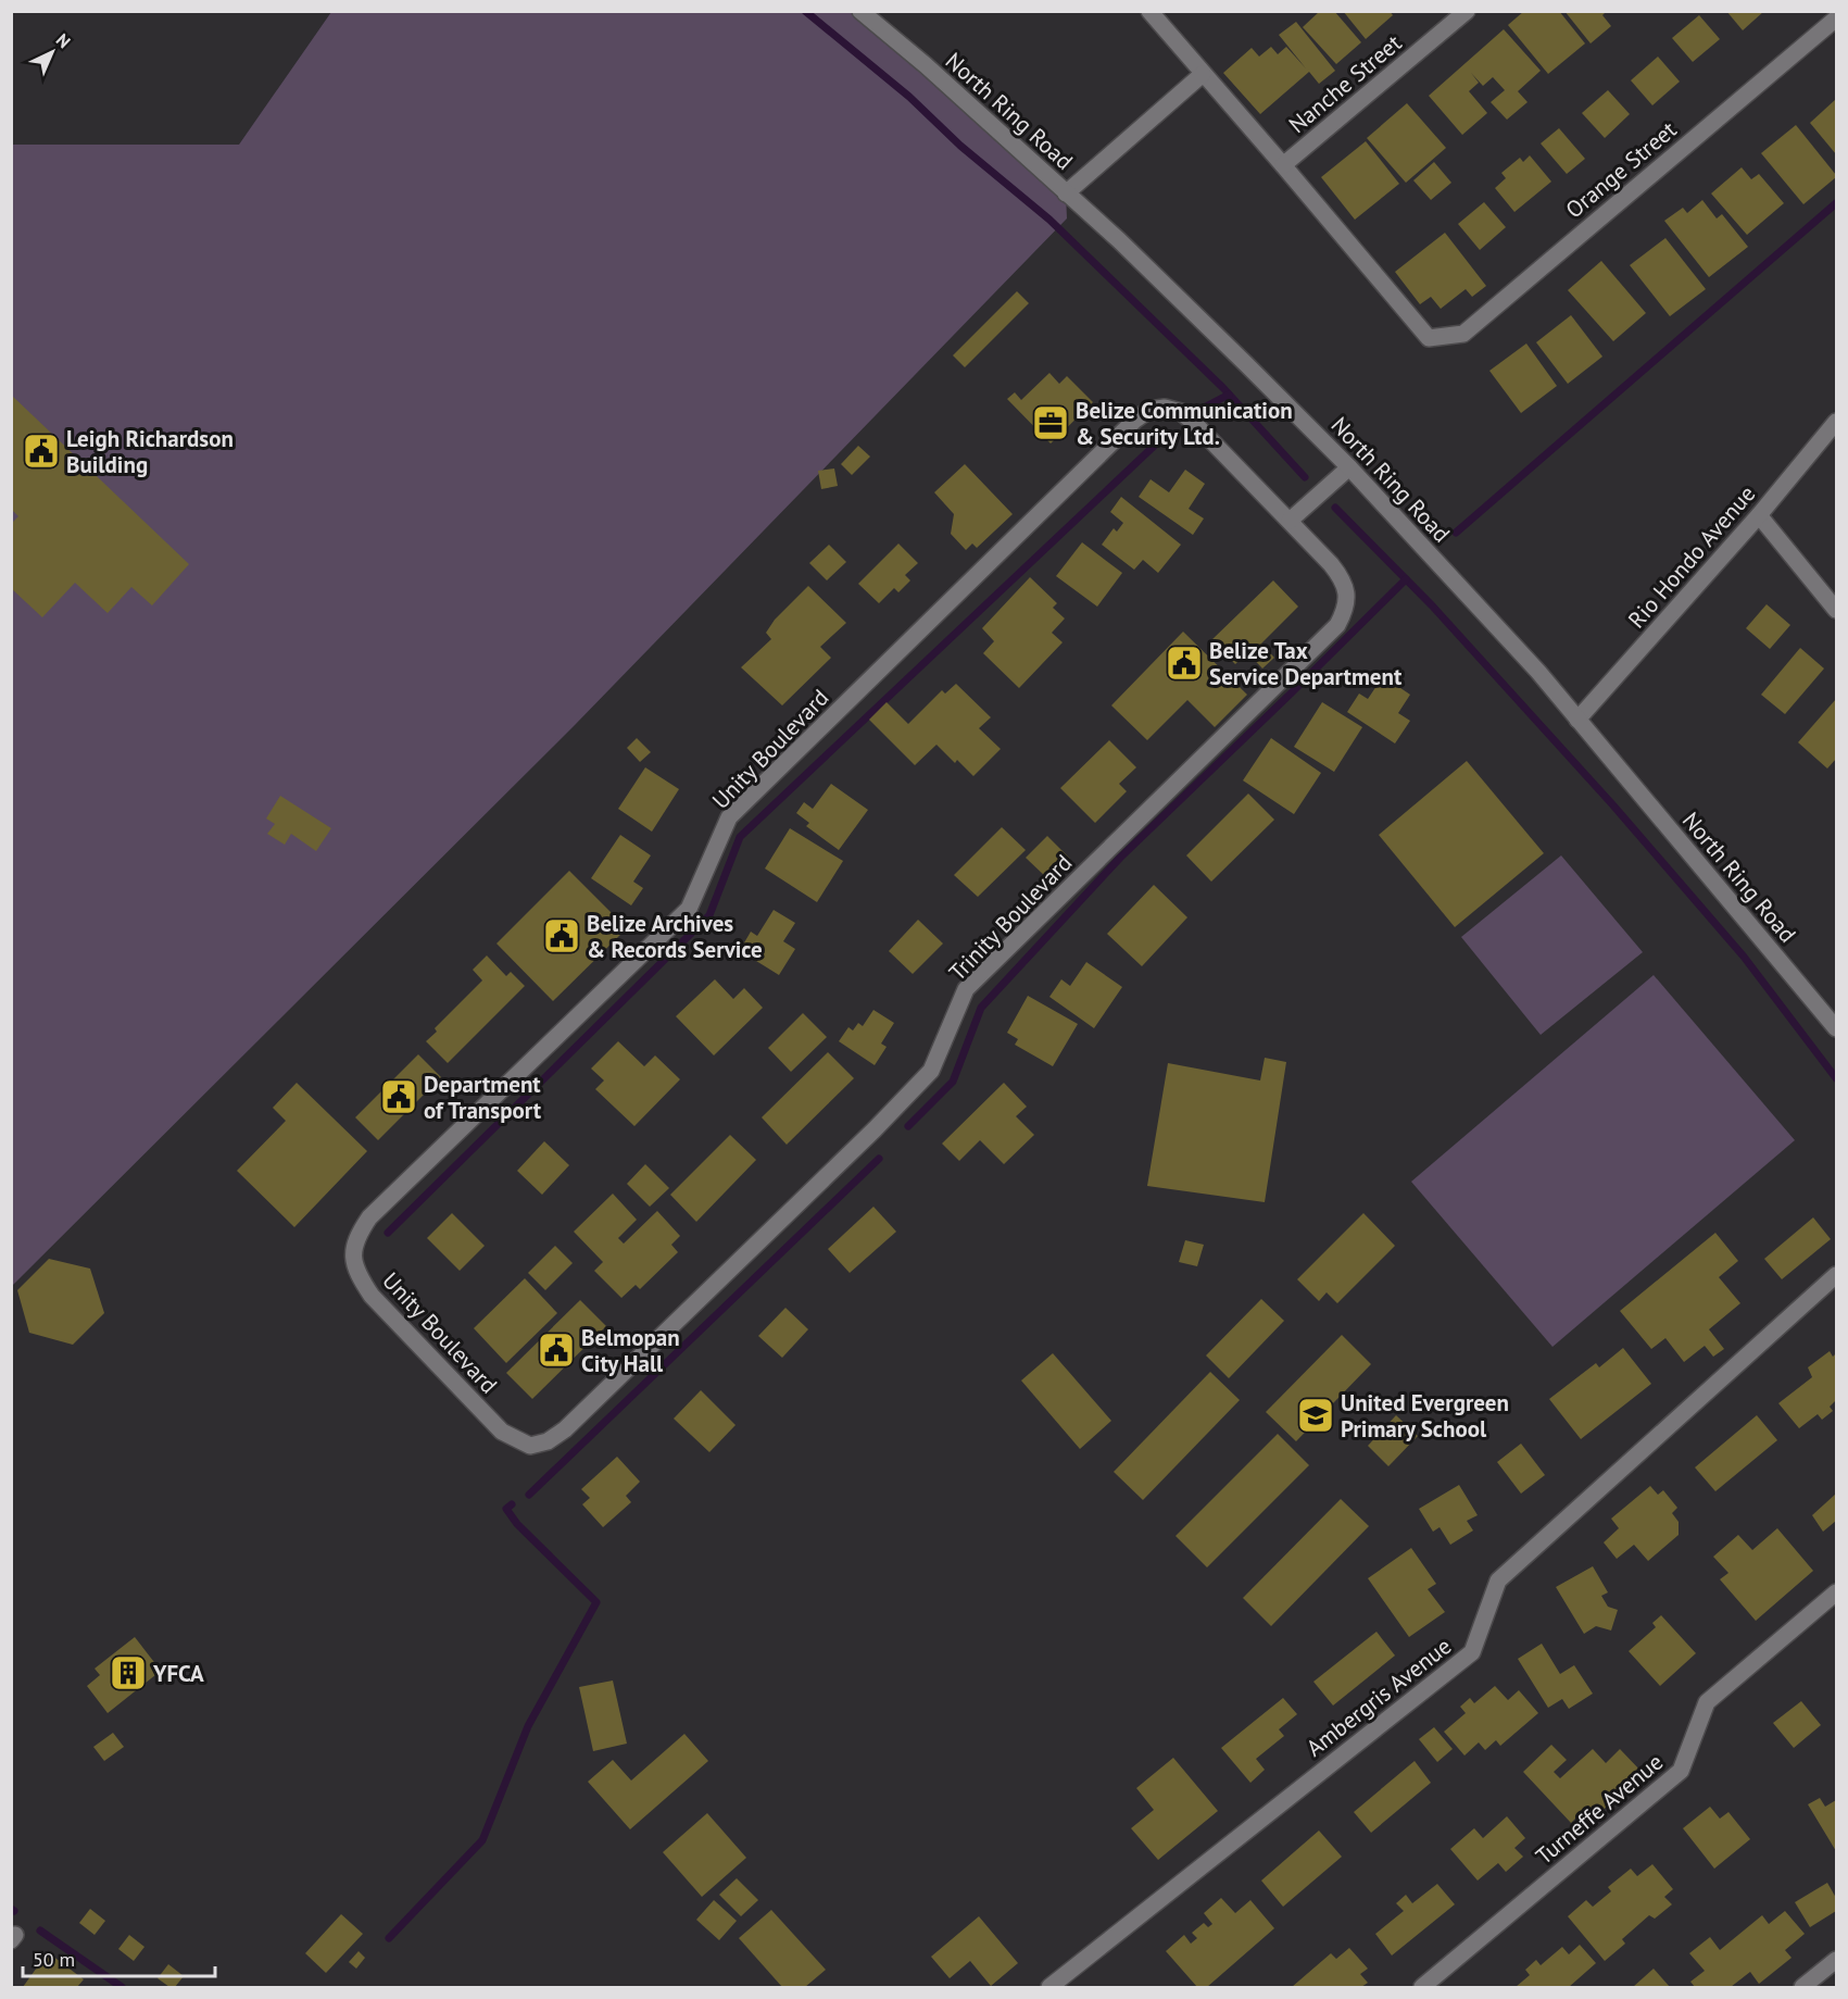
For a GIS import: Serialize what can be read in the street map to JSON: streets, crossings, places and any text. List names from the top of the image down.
{
  "streets": {
    "street": [
      "Nanche Street",
      "North Ring Road",
      "Orange Street",
      "Rio Hondo Avenue",
      "Unity Boulevard",
      "Trinity Boulevard",
      "Ambergris Avenue",
      "Turneffe Avenue"
    ]
  },
  "crossings": [
    ["Nanche Street", "Orange Street"],
    ["North Ring Road", "Rio Hondo Avenue"],
    ["Unity Boulevard", "Trinity Boulevard"]
  ],
  "places": {
    "office": ["Belize Communication & Security Ltd."],
    "public building": [
      "Leigh Richardson Building",
      "Belize Tax Service Department",
      "Belize Archives & Records Service",
      "Department of Transport",
      "Belmopan City Hall"
    ],
    "school or university": ["United Evergreen Primary School"],
    "building": ["YFCA"]
  },
  "scale_bar": "50 m",
  "north": "top right"
}
